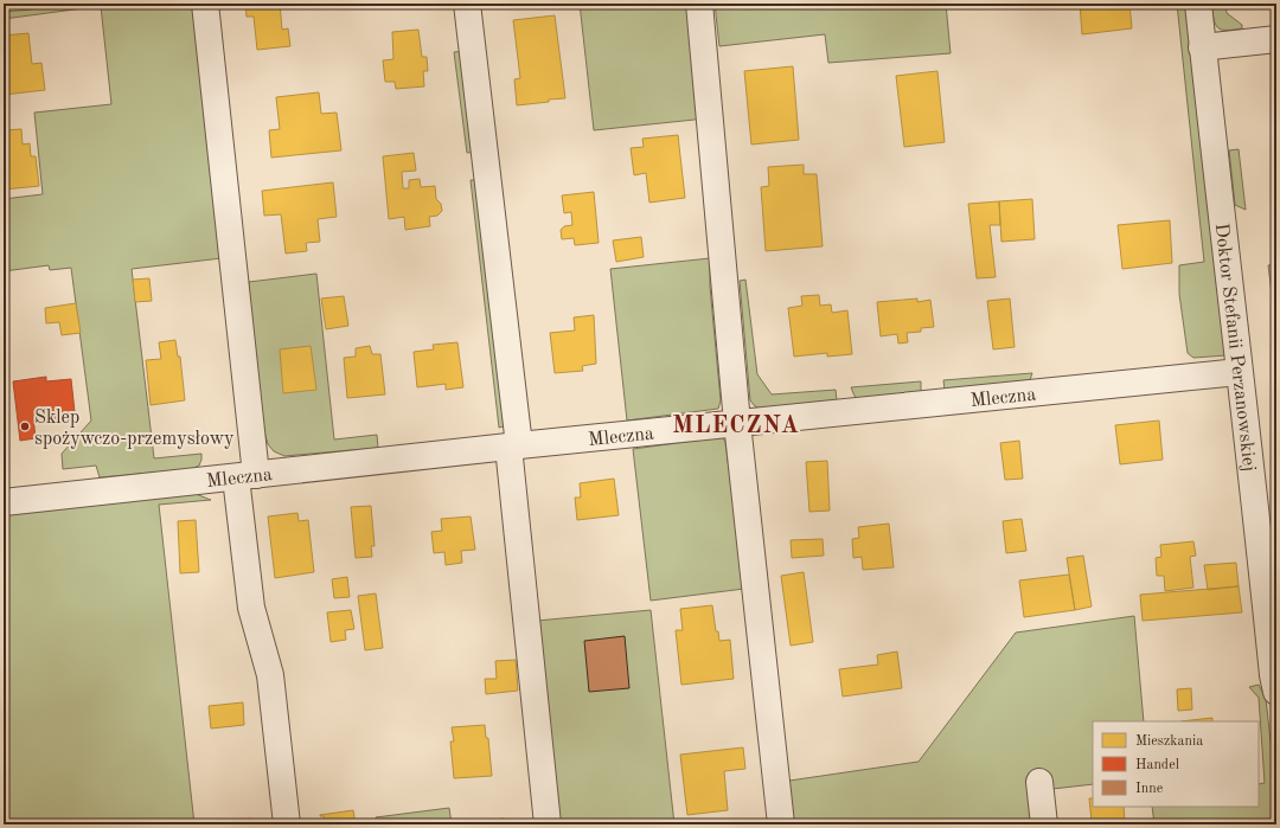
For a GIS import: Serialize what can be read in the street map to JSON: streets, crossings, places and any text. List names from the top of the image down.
{
  "streets": {
    "street": ["Doktor Stefanii Perzanowskiej", "Mleczna"]
  },
  "crossings": [
    ["Doktor Stefanii Perzanowskiej", "Mleczna"]
  ],
  "districts": ["MLECZNA"],
  "places": ["Sklep spożywczo-przemysłowy"],
  "legend": ["Mieszkania", "Handel", "Inne"]
}
